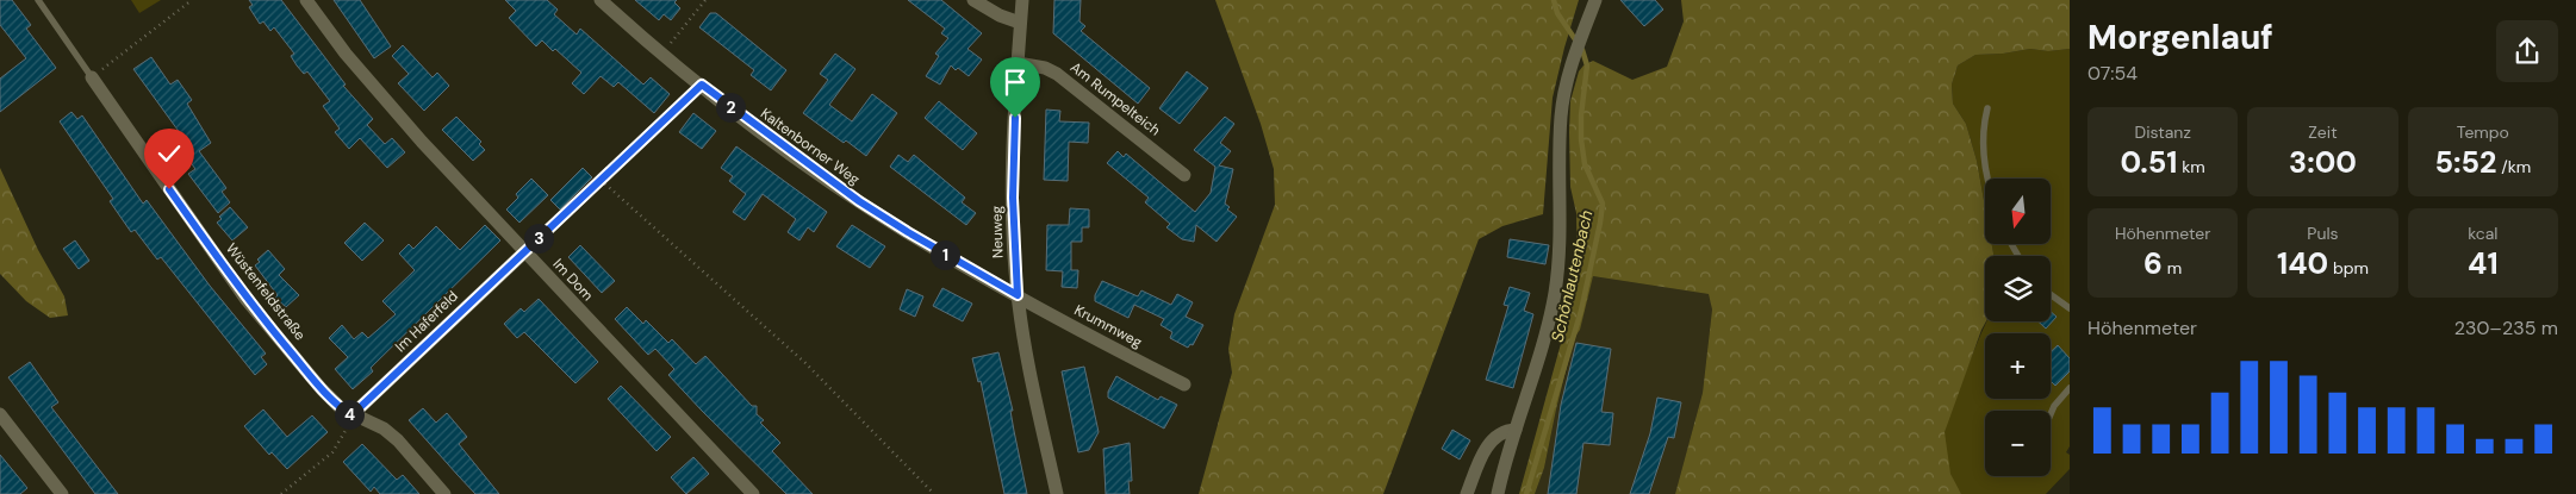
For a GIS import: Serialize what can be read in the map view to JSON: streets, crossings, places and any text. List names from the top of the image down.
{
  "streets": {
    "street": [
      "Am Rumpelteich",
      "Kaltenborner Weg",
      "Neuweg",
      "Im Dom",
      "Wüstenfeldstraße",
      "Im Haferfeld",
      "Krummweg"
    ]
  },
  "crossings": [
    ["Am Rumpelteich", "Neuweg"],
    ["Kaltenborner Weg", "Neuweg"],
    ["Kaltenborner Weg", "Krummweg"],
    ["Neuweg", "Krummweg"],
    ["Im Dom", "Im Haferfeld"],
    ["Wüstenfeldstraße", "Im Haferfeld"]
  ],
  "water": ["Schönlautenbach"],
  "north": "bottom",
  "page": {
    "heading": ["Morgenlauf", "07:54"],
    "pins": [
      "2",
      "3",
      "1",
      "4"
    ],
    "stats": [
      ["Distanz", "0.51 km"],
      ["Zeit", "3:00"],
      ["Tempo", "5:52 /km"],
      ["Höhenmeter", "6 m"],
      ["Puls", "140 bpm"],
      ["kcal", "41"]
    ],
    "map_buttons": ["+", "−"],
    "chart": ["Höhenmeter", "230–235 m"]
  }
}
